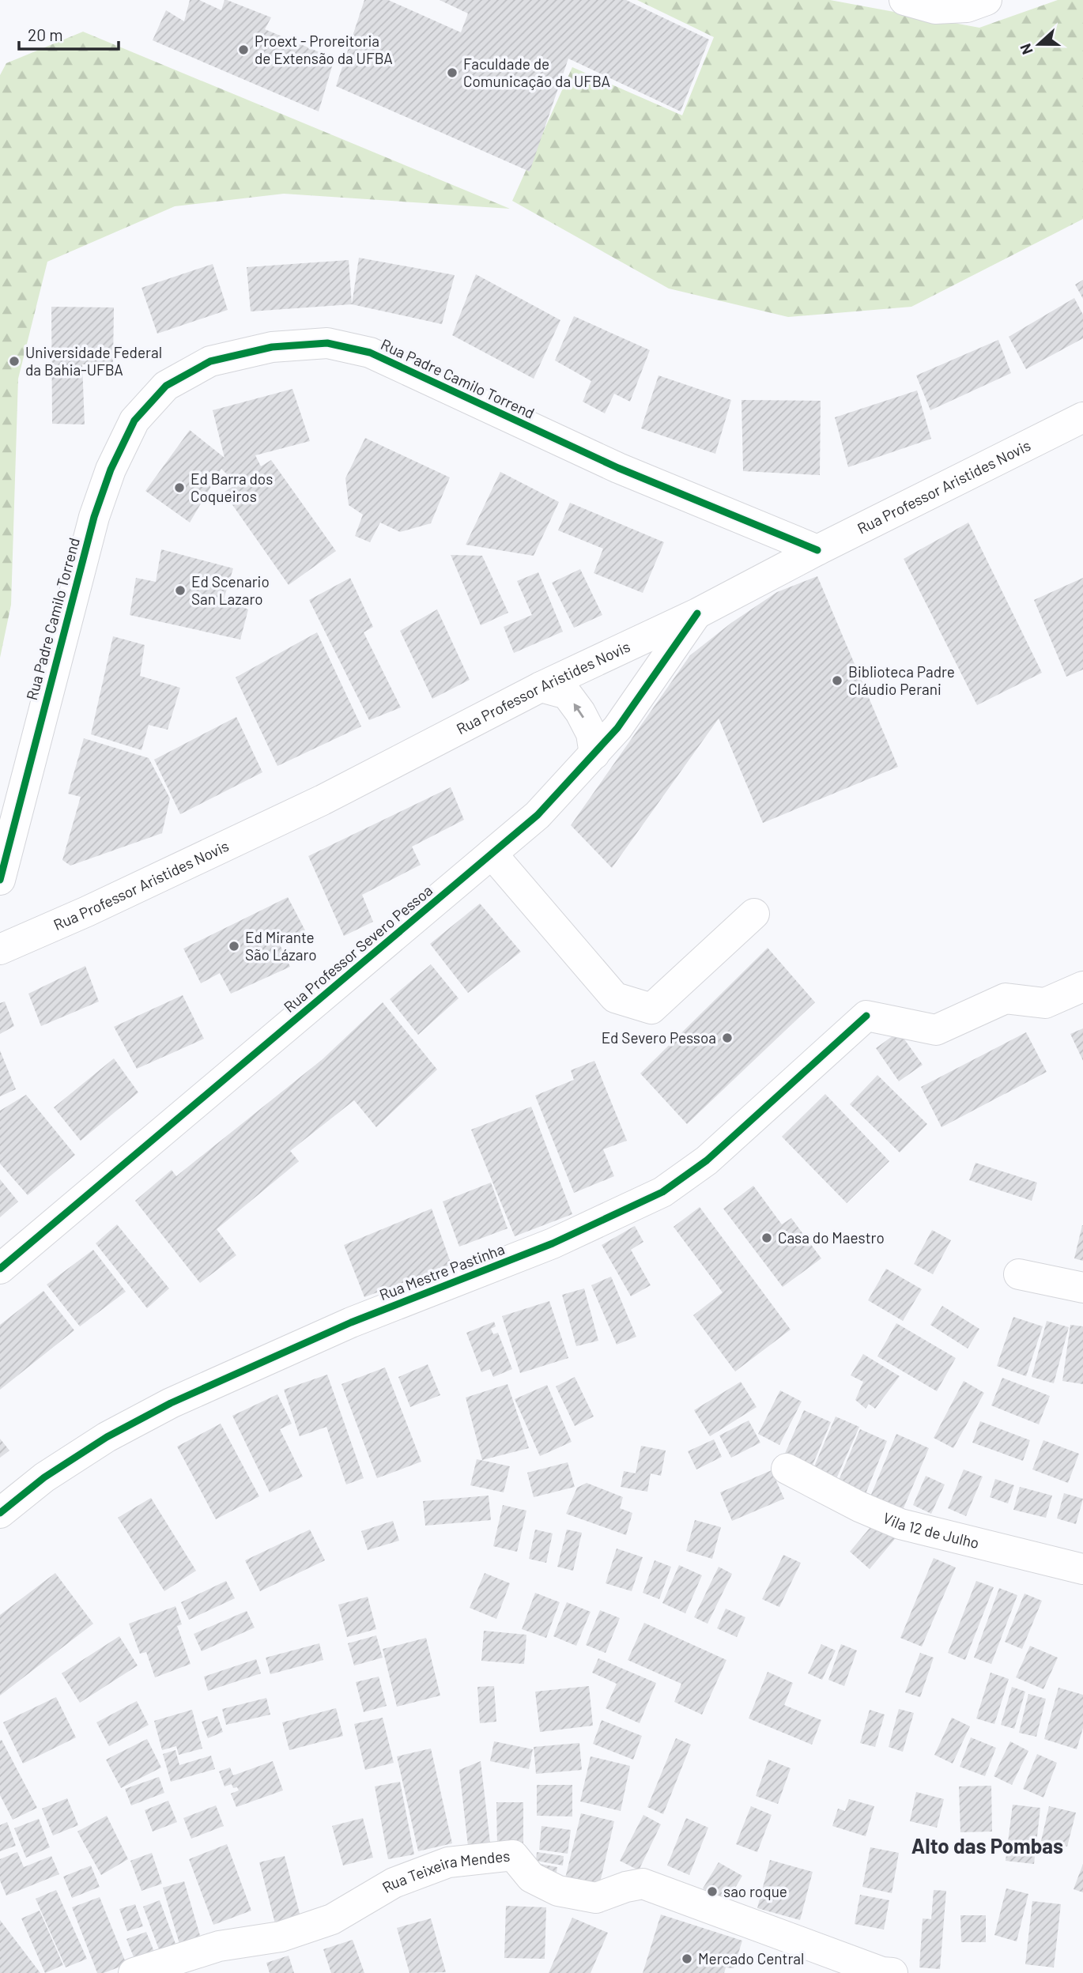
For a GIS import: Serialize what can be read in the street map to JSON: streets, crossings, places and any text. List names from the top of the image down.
{
  "streets": {
    "street": [
      "Rua Padre Camilo Torrend",
      "Rua Professor Aristides Novis",
      "Rua Professor Severo Pessoa",
      "Rua Mestre Pastinha",
      "Vila 12 de Julho",
      "Rua Teixeira Mendes"
    ]
  },
  "crossings": [
    ["Rua Padre Camilo Torrend", "Rua Professor Aristides Novis"],
    ["Rua Professor Aristides Novis", "Rua Professor Severo Pessoa"]
  ],
  "districts": ["Alto das Pombas"],
  "places": [
    "Proext - Proreitoria de Extensão da UFBA",
    "Faculdade de Comunicação da UFBA",
    "Universidade Federal da Bahia-UFBA",
    "Ed Barra dos Coqueiros",
    "Ed Scenario San Lazaro",
    "Biblioteca Padre Cláudio Perani",
    "Ed Mirante São Lázaro",
    "Ed Severo Pessoa",
    "Casa do Maestro",
    "sao roque",
    "Mercado Central"
  ],
  "scale_bar": "20 m",
  "north": "left"
}
